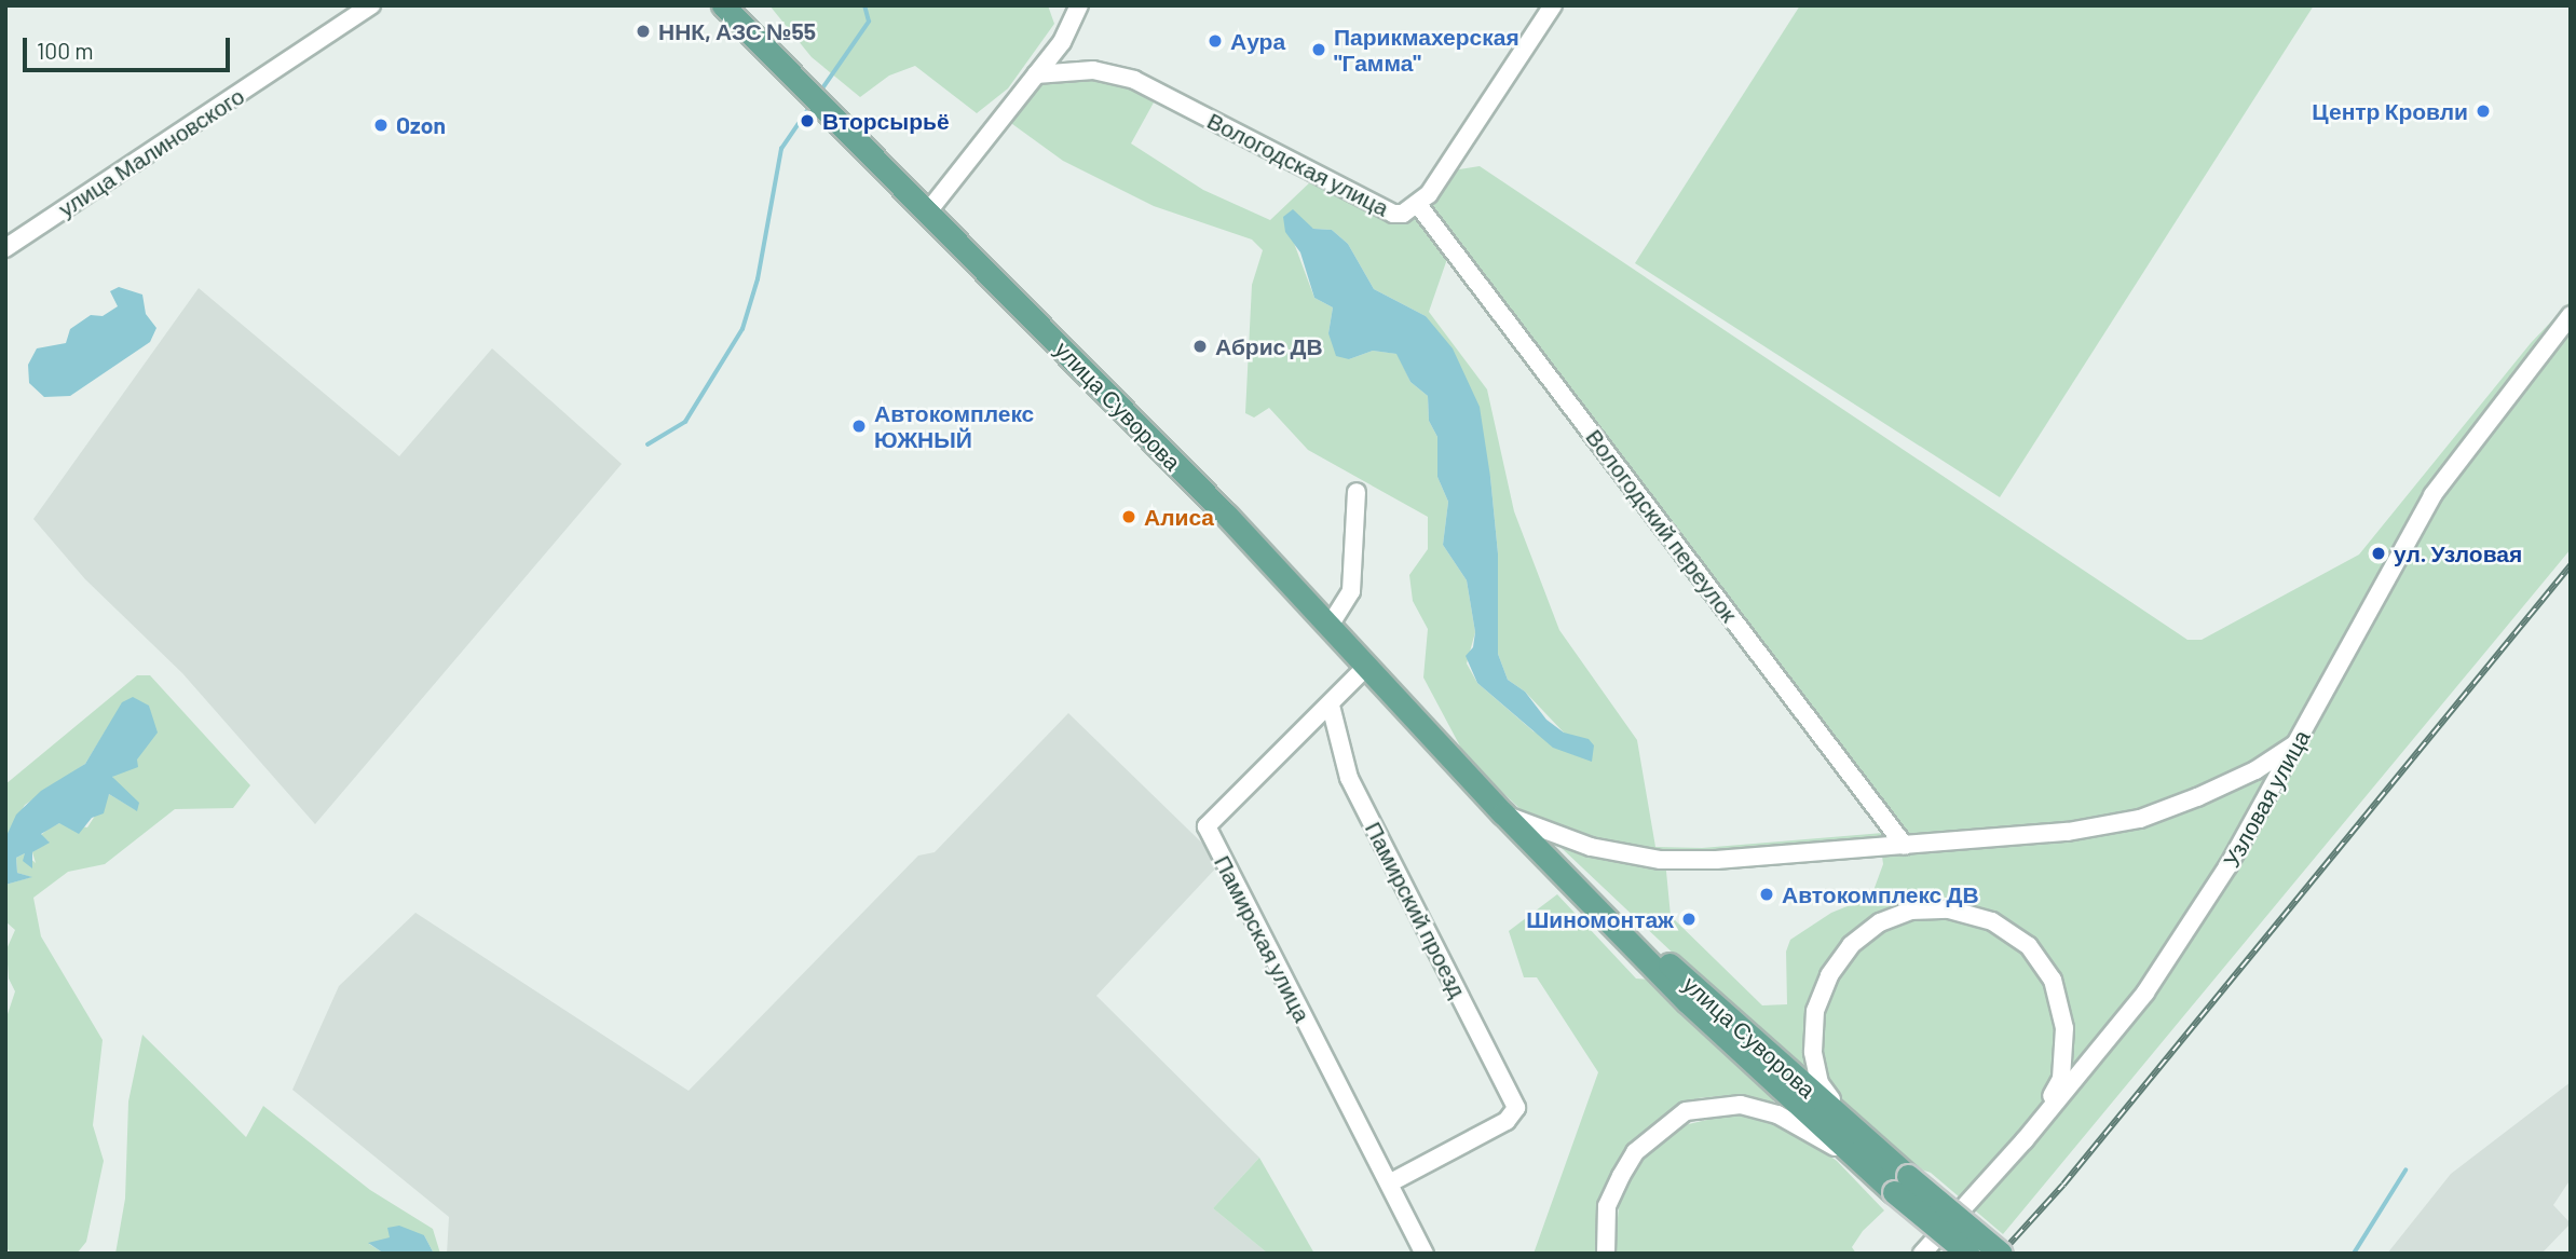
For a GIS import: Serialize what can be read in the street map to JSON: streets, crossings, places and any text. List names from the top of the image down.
{
  "streets": {
    "main road": ["улица Суворова"],
    "street": [
      "улица Малиновского",
      "Вологодская улица",
      "Вологодский переулок",
      "Узловая улица",
      "Памирский проезд",
      "Памирская улица"
    ]
  },
  "crossings": [
    ["Вологодская улица", "Вологодский переулок"],
    ["улица Суворова", "Памирская улица"],
    ["Памирский проезд", "Памирская улица"]
  ],
  "places": [
    "ННК, АЗС №55",
    "Аура",
    "Парикмахерская \"Гамма\"",
    "Центр Кровли",
    "Вторсырьё",
    "Ozon",
    "Абрис ДВ",
    "Автокомплекс ЮЖНЫЙ",
    "Алиса",
    "ул. Узловая",
    "Автокомплекс ДВ",
    "Шиномонтаж"
  ],
  "scale_bar": "100 m"
}
